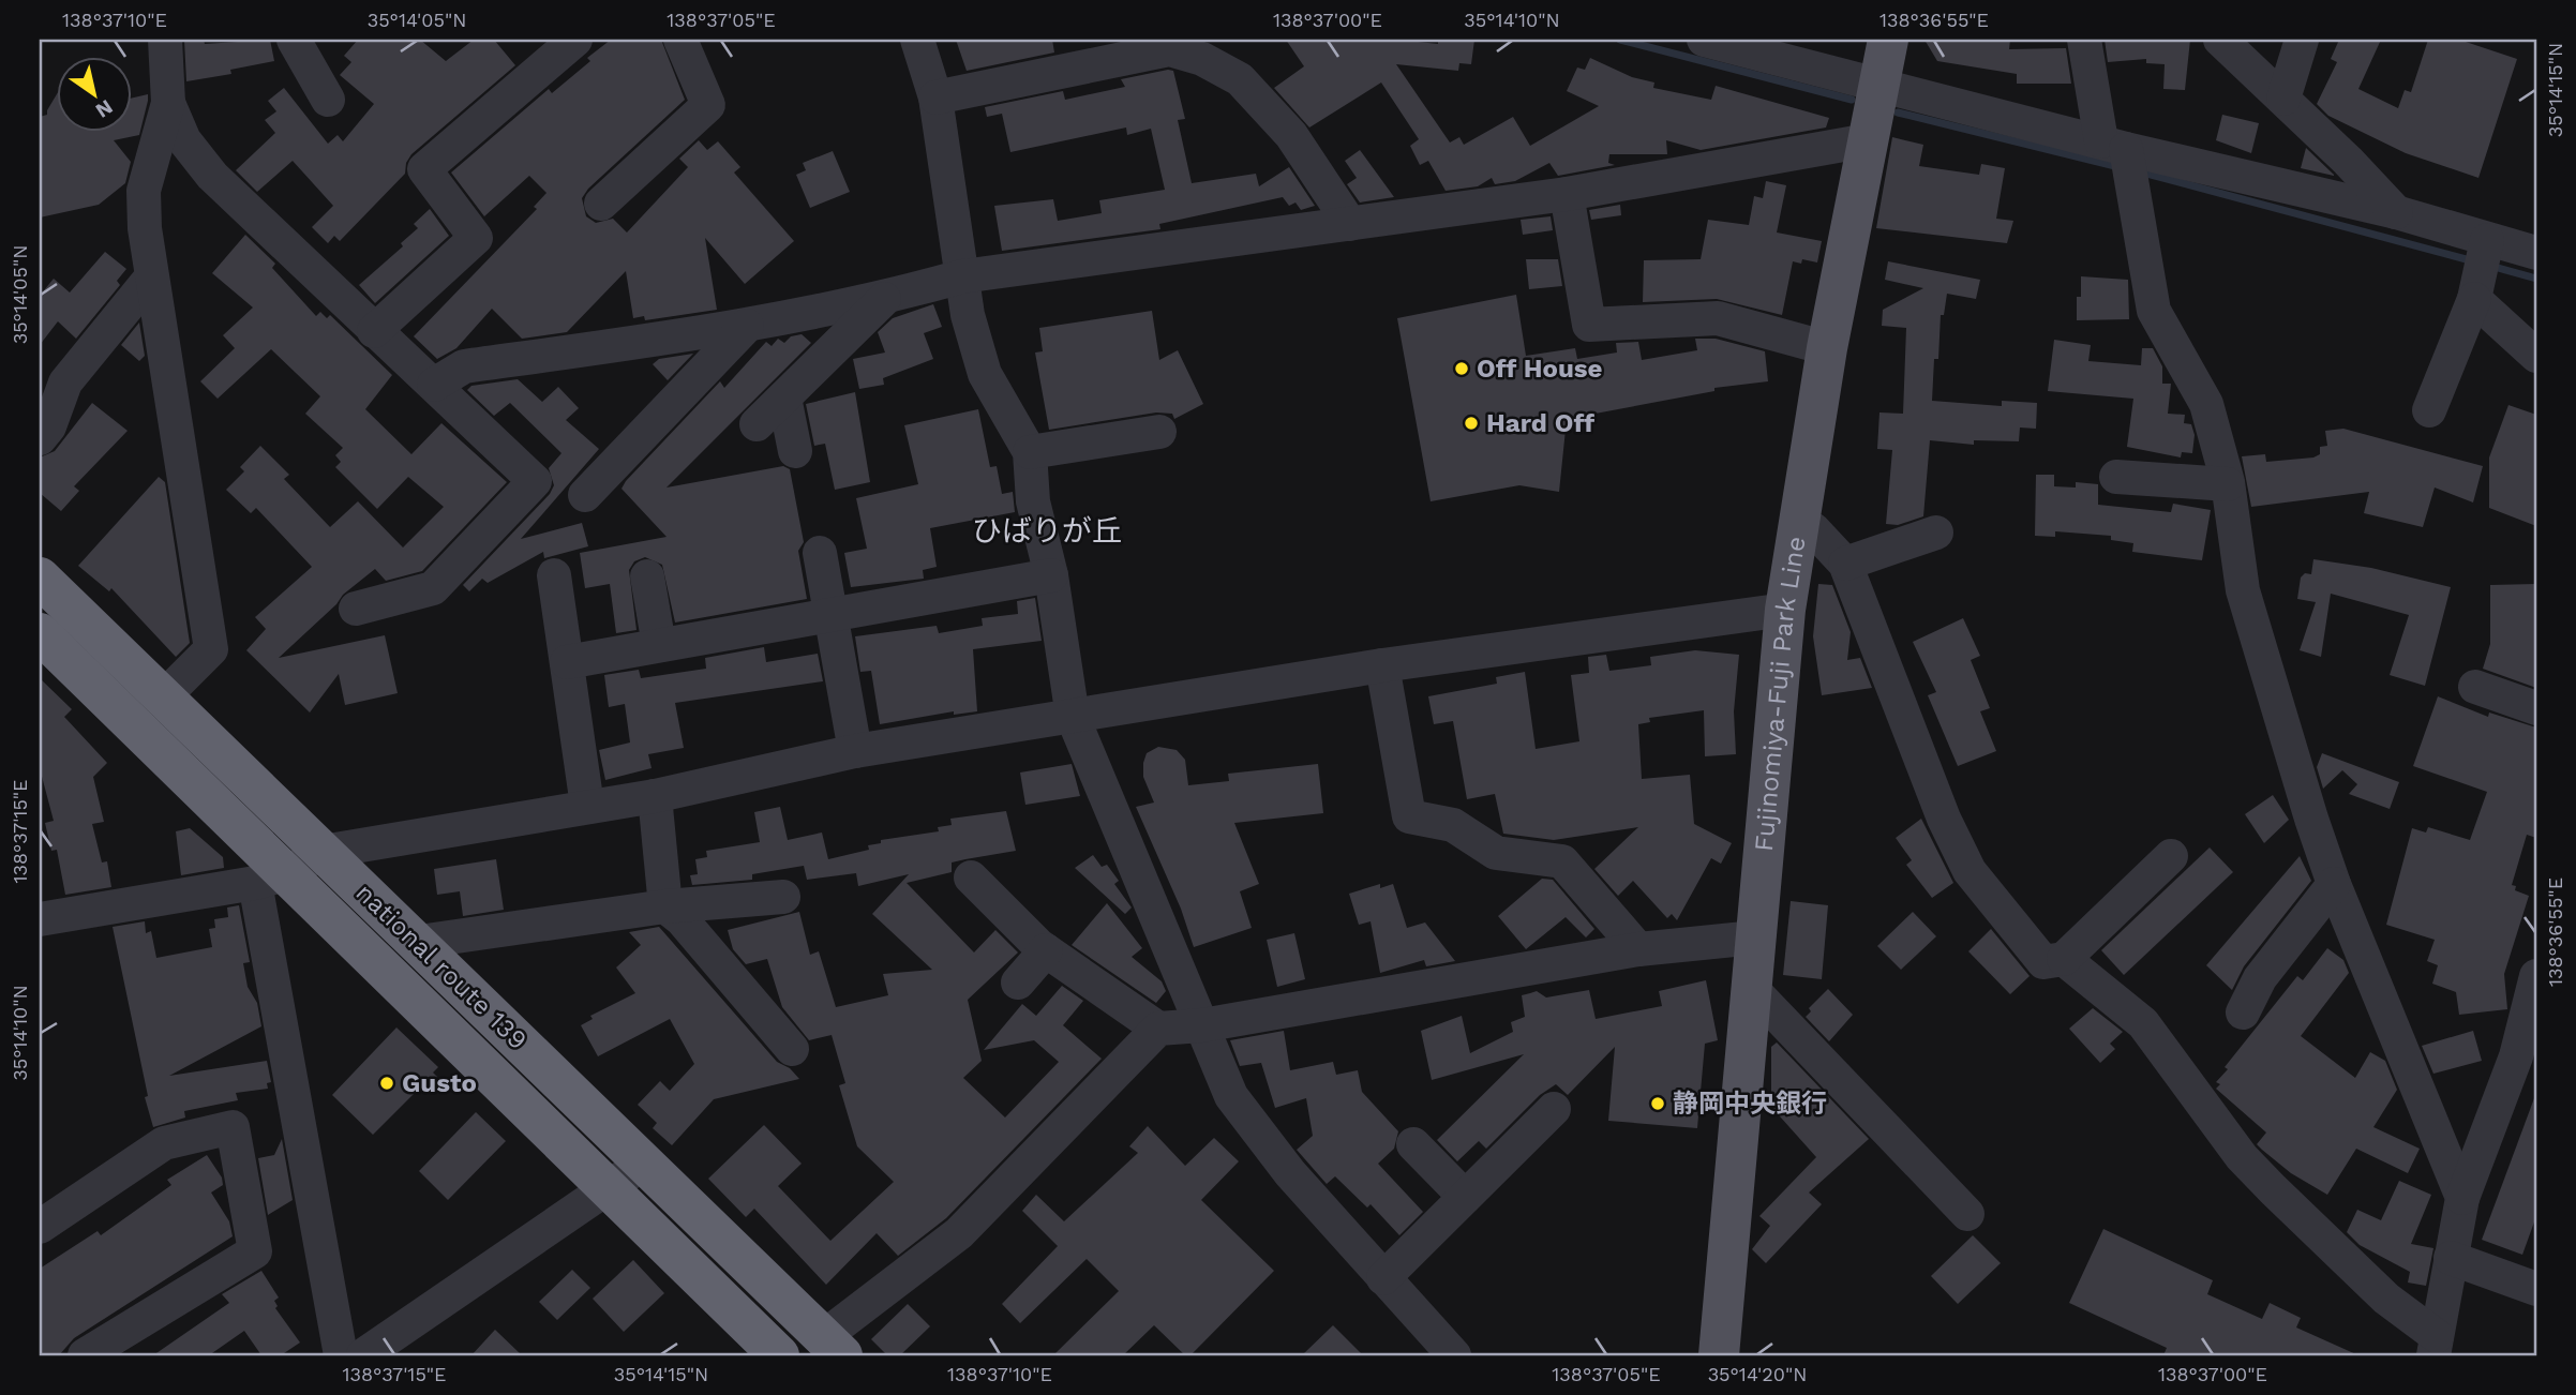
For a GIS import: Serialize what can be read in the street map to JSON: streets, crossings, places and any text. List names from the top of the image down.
{
  "streets": {
    "highway": ["national route 139"],
    "main road": ["Fujinomiya-Fuji Park Line"]
  },
  "districts": ["ひばりが丘"],
  "places": [
    "Off House",
    "Hard Off",
    "Gusto",
    "静岡中央銀行"
  ],
  "north": "bottom right",
  "coordinates": [
    "138°37'10\"E",
    "35°14'05\"N",
    "138°37'05\"E",
    "138°37'00\"E",
    "35°14'10\"N",
    "138°36'55\"E",
    "35°14'15\"N",
    "138°37'15\"E",
    "35°14'20\"N"
  ]
}
